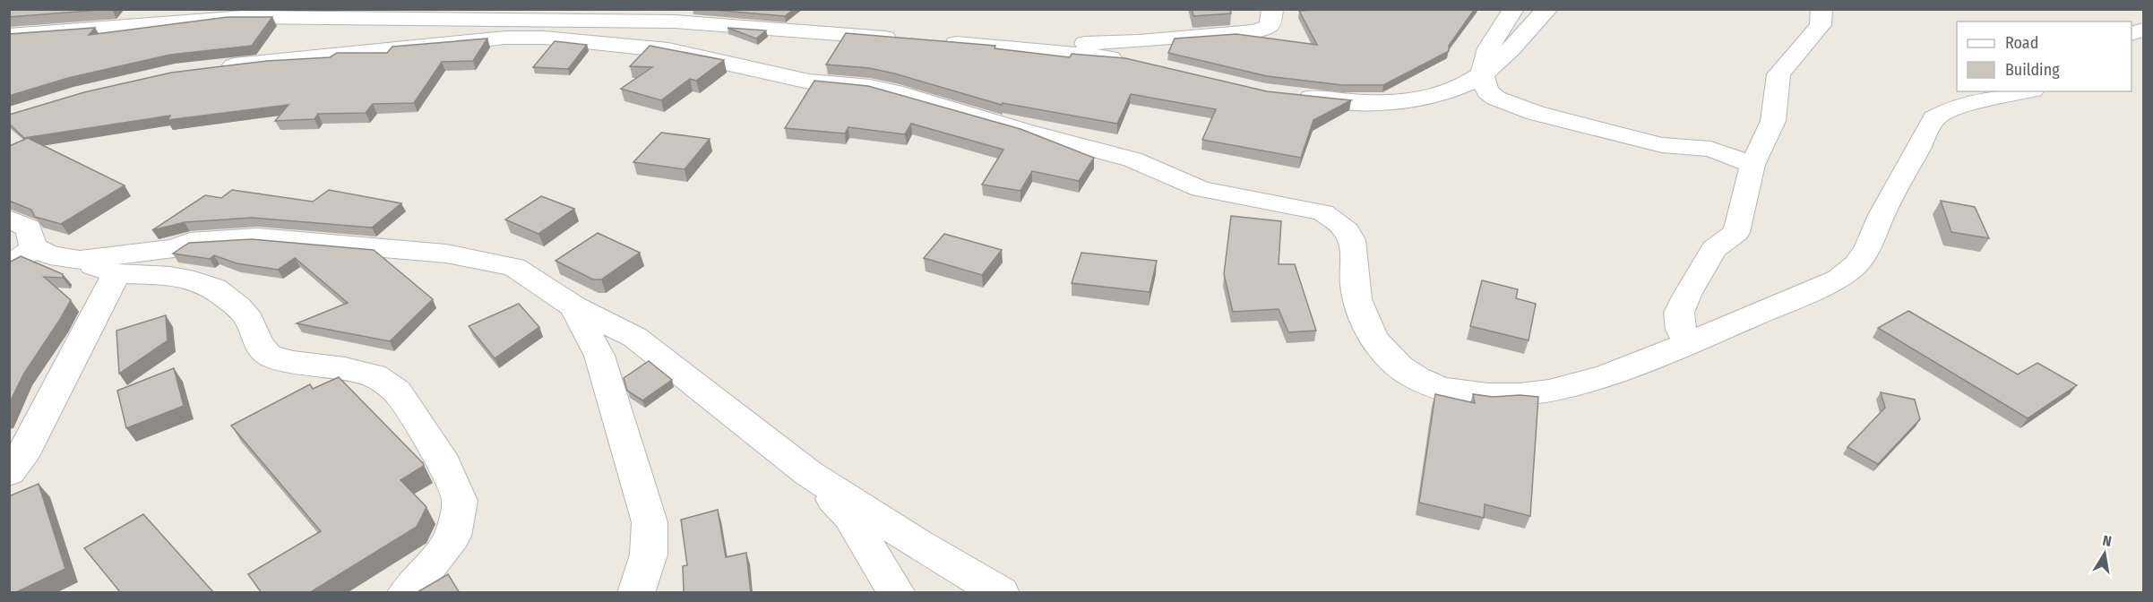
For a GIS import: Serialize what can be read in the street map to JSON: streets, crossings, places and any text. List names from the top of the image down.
{
  "legend": ["Road", "Building"],
  "north": "top"
}
